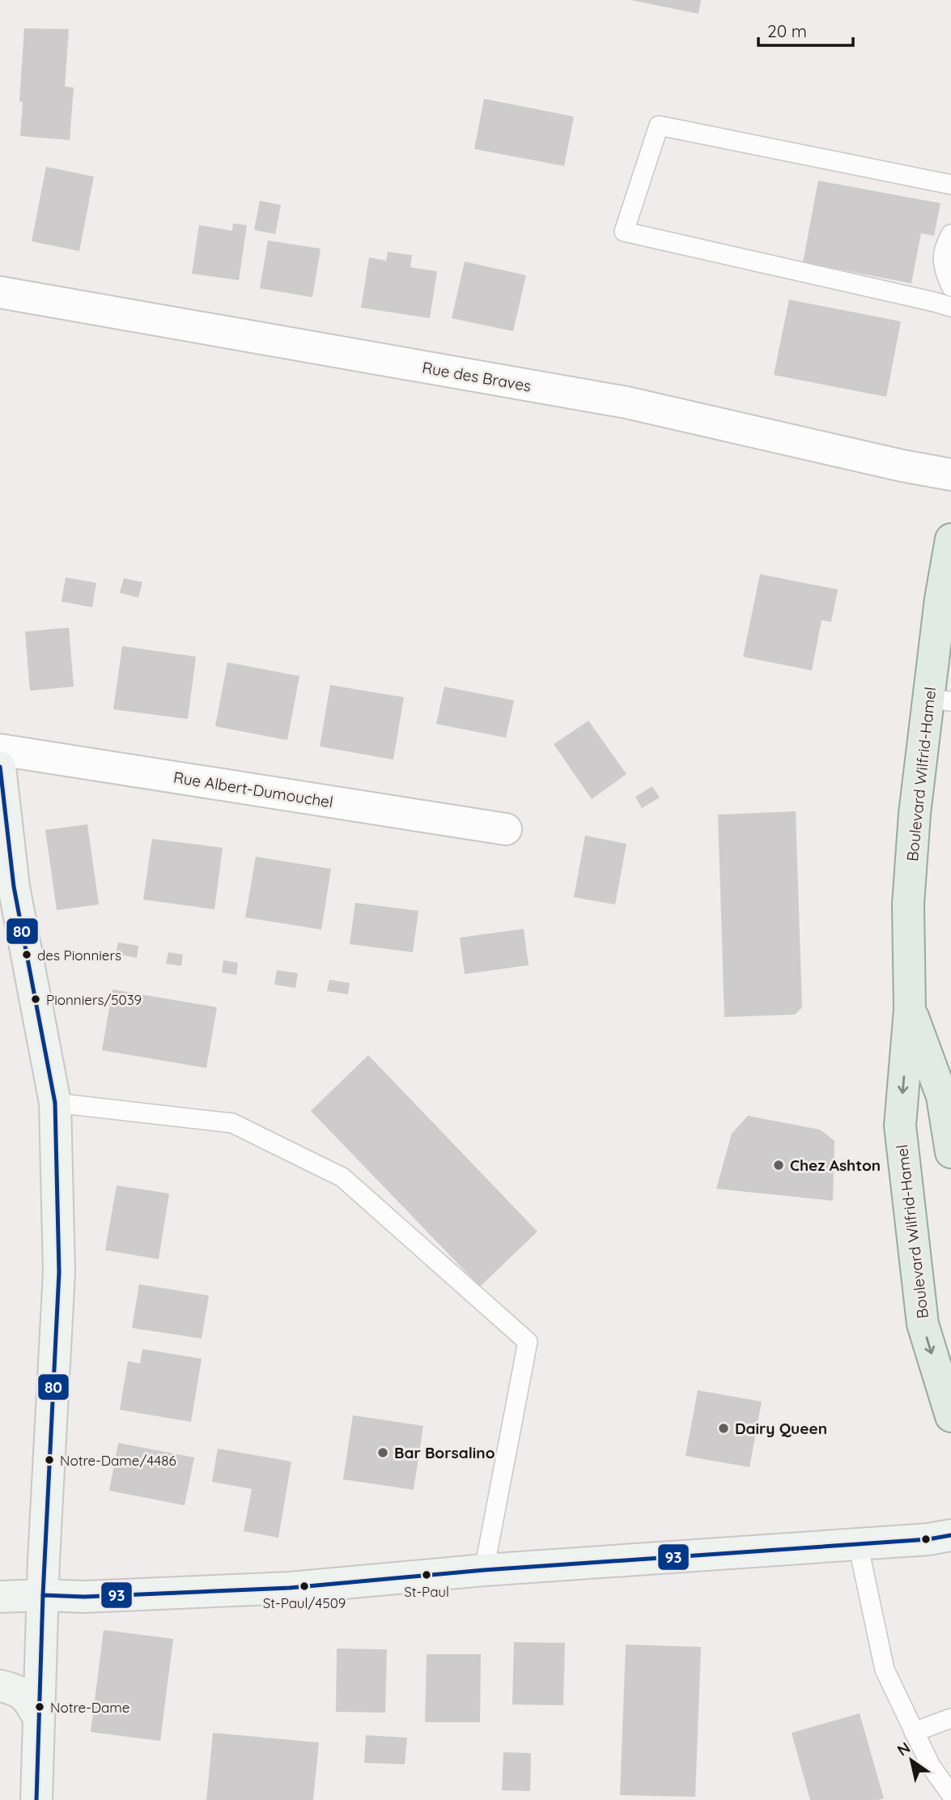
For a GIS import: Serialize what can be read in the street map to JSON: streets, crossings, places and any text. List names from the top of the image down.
{
  "streets": {
    "main road": ["Boulevard Wilfrid-Hamel"],
    "street": ["Rue des Braves", "Rue Albert-Dumouchel"]
  },
  "places": [
    "des Pionniers",
    "Pionniers/5039",
    "Chez Ashton",
    "Dairy Queen",
    "Bar Borsalino",
    "Notre-Dame/4486",
    "St-Paul",
    "St-Paul/4509",
    "Notre-Dame"
  ],
  "lines": ["transit line 80", "transit line 93"],
  "scale_bar": "20 m",
  "north": "top left"
}
